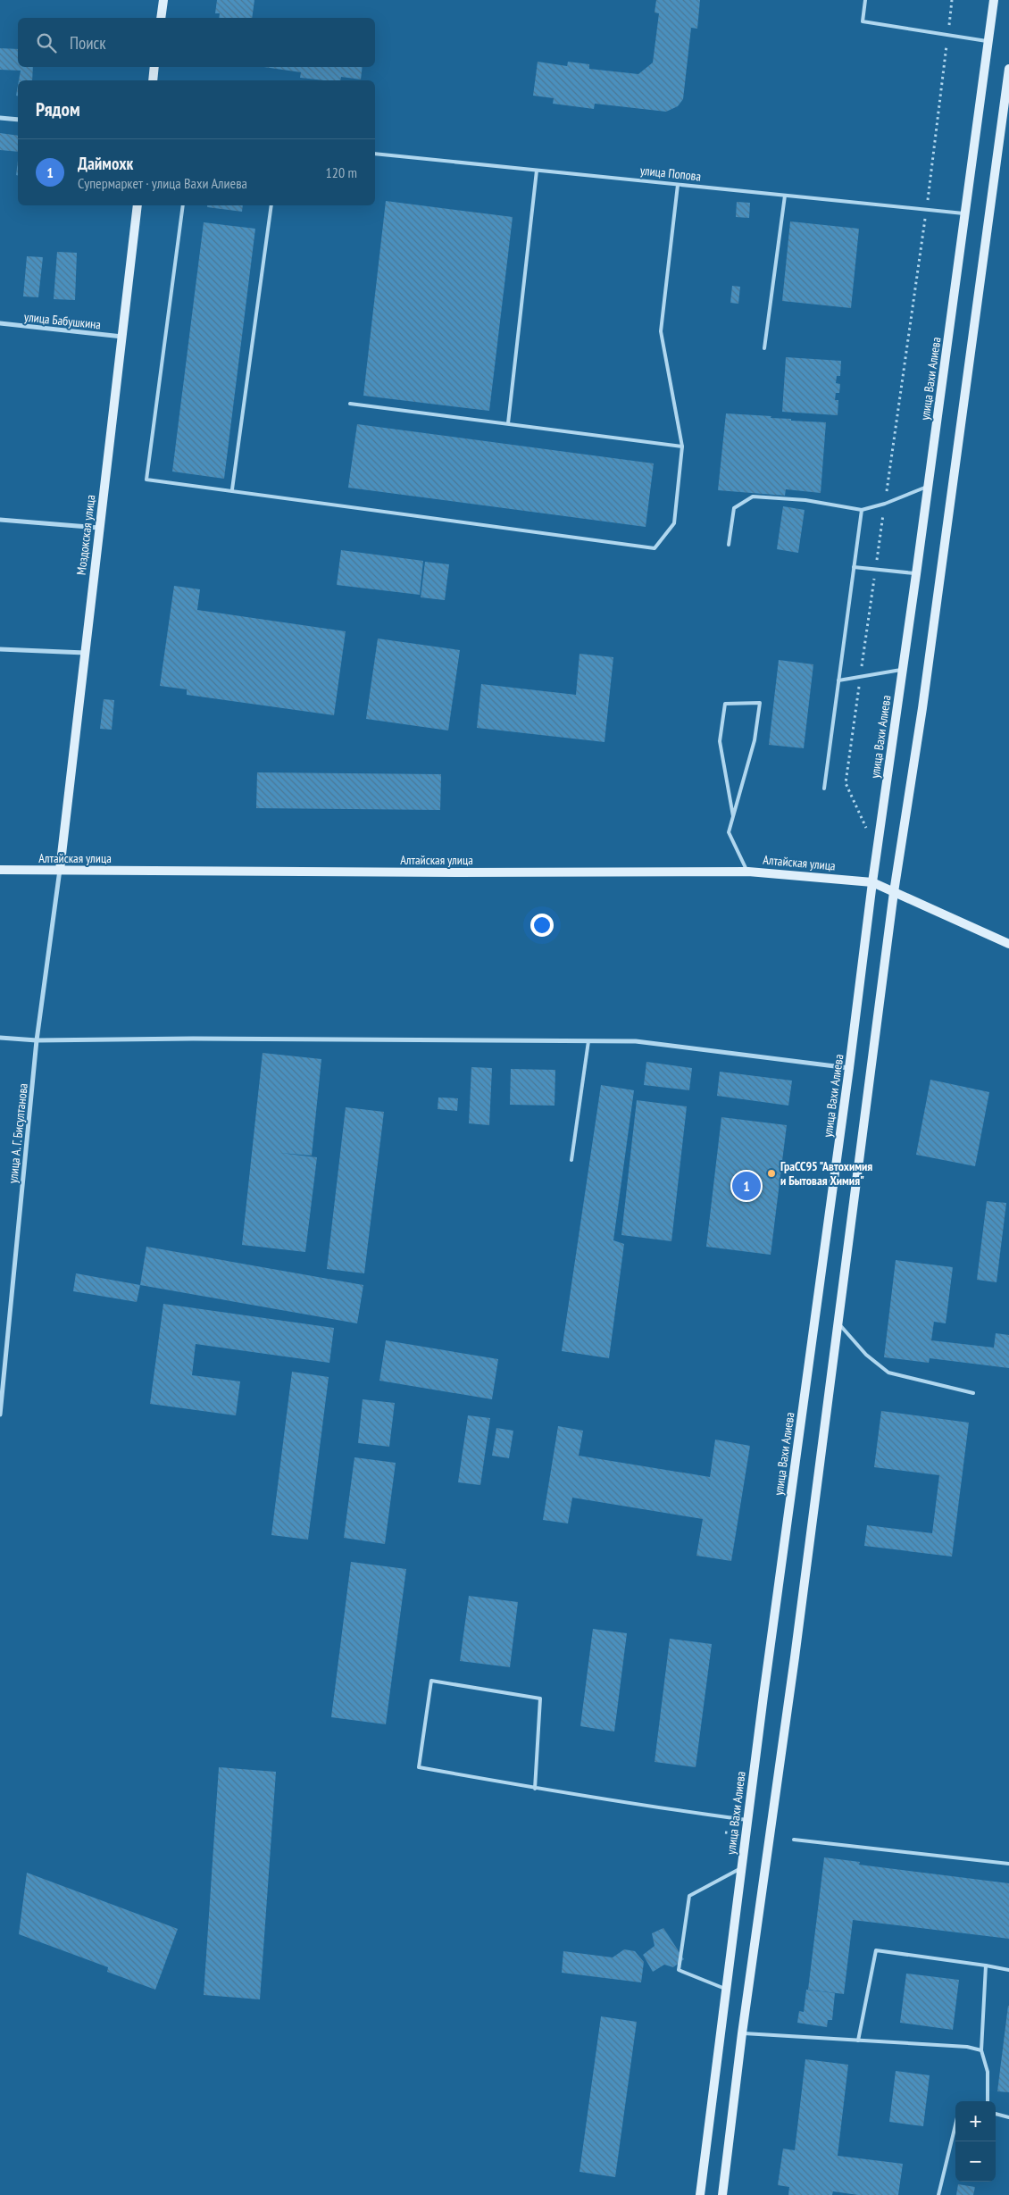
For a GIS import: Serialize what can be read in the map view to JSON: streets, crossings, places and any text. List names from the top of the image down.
{
  "streets": {
    "main road": ["улица Вахи Алиева", "Моздокская улица", "Алтайская улица"],
    "street": ["улица Бабушкина", "улица А. Г. Бисултанова"],
    "lane": ["улица Попова"]
  },
  "crossings": [
    ["улица Попова", "улица Вахи Алиева"],
    ["улица Бабушкина", "Моздокская улица"],
    ["улица Вахи Алиева", "Алтайская улица"],
    ["Моздокская улица", "Алтайская улица"],
    ["Моздокская улица", "улица А. Г. Бисултанова"],
    ["Алтайская улица", "улица А. Г. Бисултанова"]
  ],
  "places": ["ГраСС95 \"Автохимия и Бытовая Химия\""],
  "page": {
    "search": "Поиск",
    "heading": "Рядом",
    "list": [
      {
        "mark": "1",
        "name": "Даймохк",
        "note": "Супермаркет · улица Вахи Алиева",
        "value": "120 m"
      }
    ],
    "pins": "1",
    "map_buttons": ["+", "−"]
  }
}
